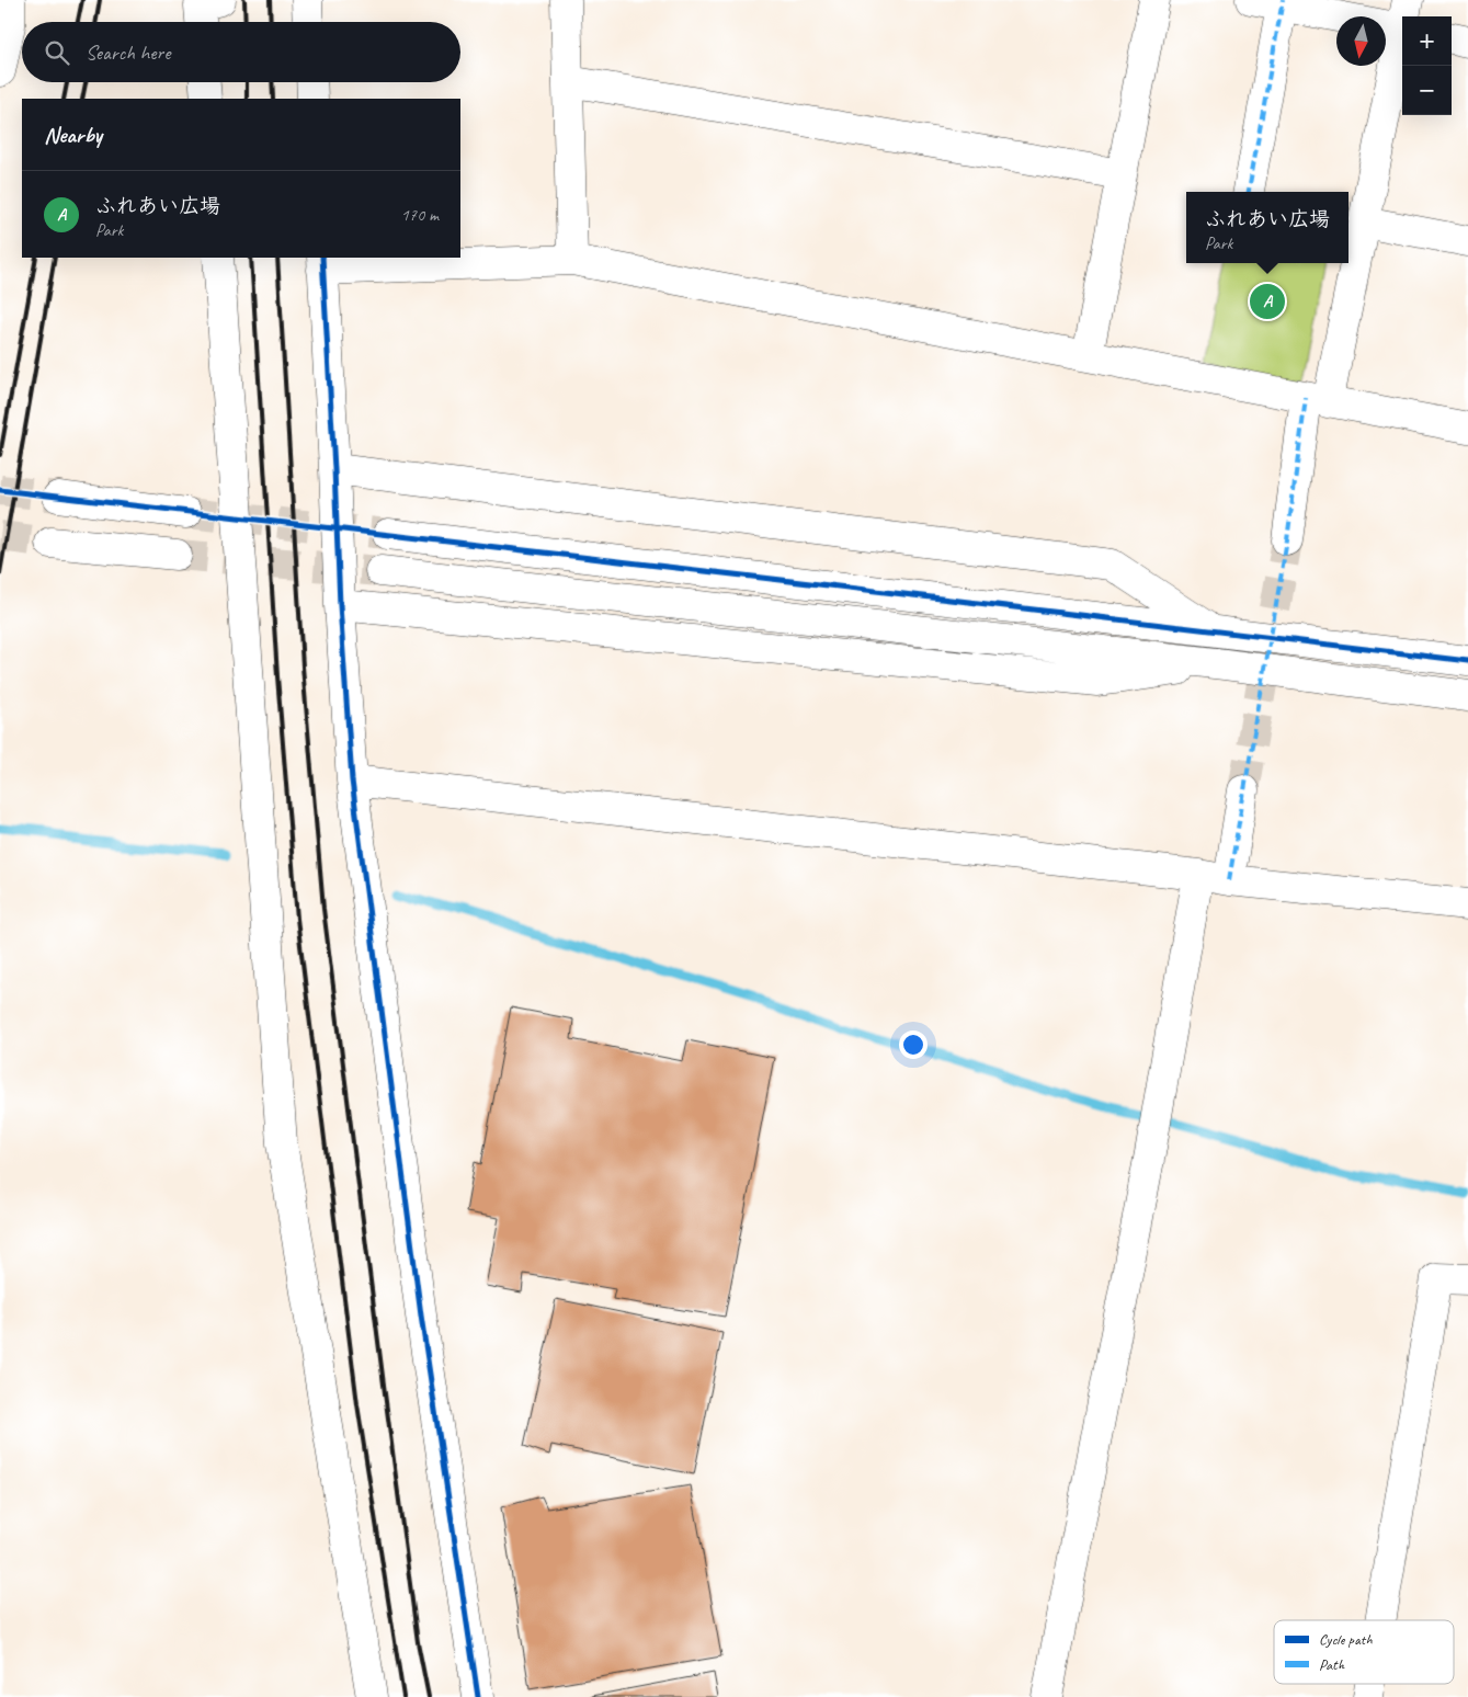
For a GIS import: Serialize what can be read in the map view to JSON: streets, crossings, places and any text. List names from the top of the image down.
{
  "legend": ["Cycle path", "Path"],
  "north": "bottom",
  "page": {
    "map_buttons": ["+", "−"],
    "search": "Search here",
    "heading": "Nearby",
    "list": [
      {
        "mark": "A",
        "name": "ふれあい広場",
        "note": "Park",
        "value": "170 m"
      }
    ],
    "popup": ["ふれあい広場", "Park"],
    "pins": "A"
  }
}
